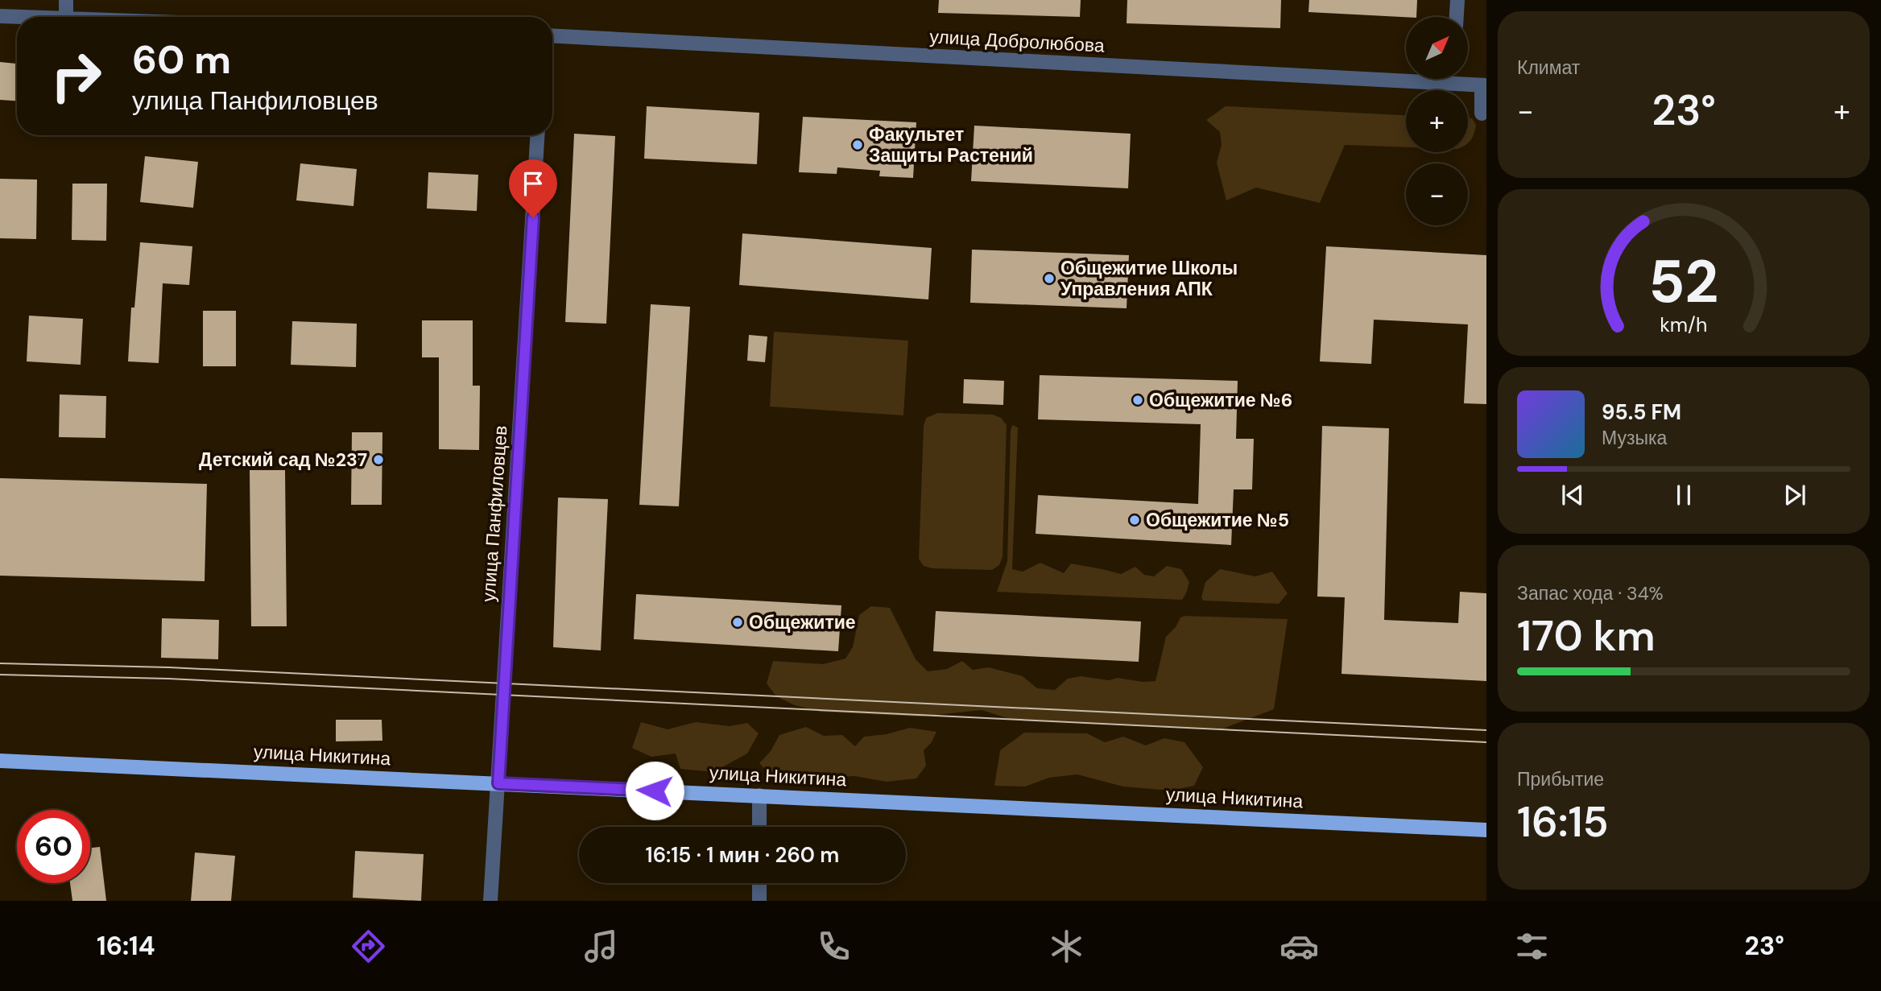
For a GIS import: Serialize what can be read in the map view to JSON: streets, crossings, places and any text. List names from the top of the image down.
{
  "streets": {
    "main road": ["улица Никитина"],
    "street": ["улица Добролюбова", "улица Панфиловцев"]
  },
  "crossings": [
    ["улица Панфиловцев", "улица Никитина"]
  ],
  "places": [
    "Факультет Защиты Растений",
    "Общежитие Школы Управления АПК",
    "Общежитие №6",
    "Детский сад №237",
    "Общежитие №5",
    "Общежитие"
  ],
  "north": "top right",
  "page": {
    "tile": [
      "Климат",
      ["Запас хода · 34%", "170 km"],
      ["Прибытие", "16:15"]
    ],
    "map_buttons": ["+", "−"],
    "turn": ["60 m", "улица Панфиловцев"],
    "heat": ["−", "23°", "+"],
    "song": ["95.5 FM", "Музыка"],
    "limit": "60",
    "trip": "16:15 · 1 мин · 260 m",
    "tabs": ["16:14", "23°"],
    "gauge": ["52", "km/h"]
  }
}
